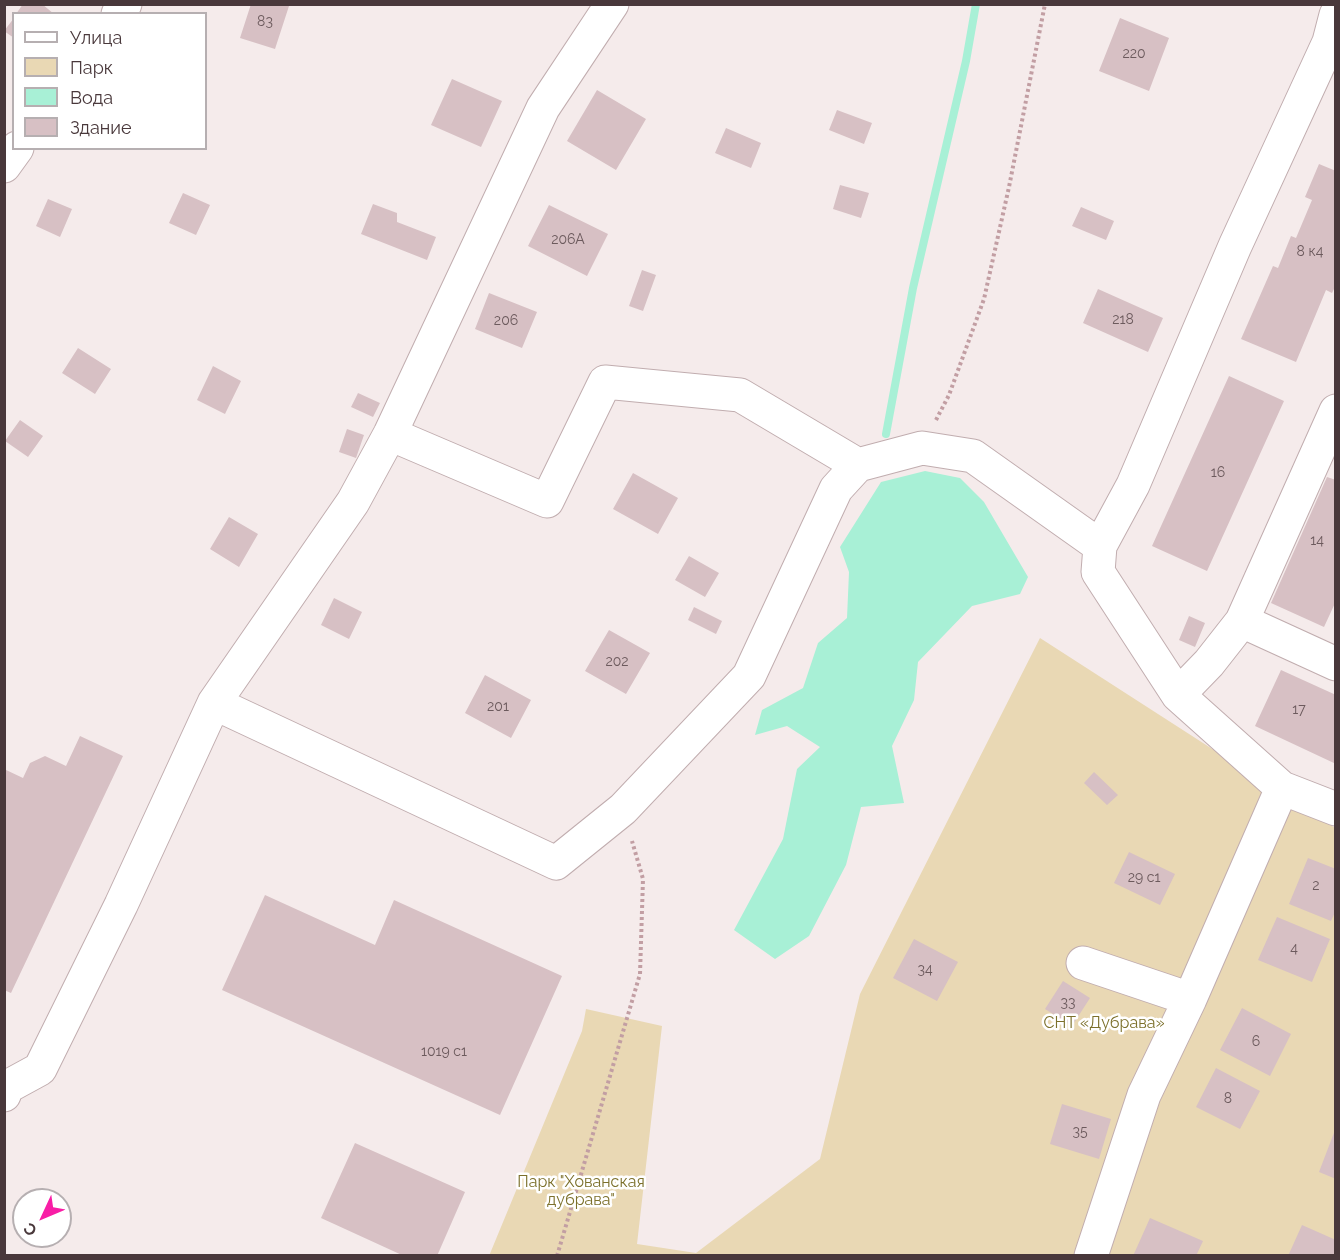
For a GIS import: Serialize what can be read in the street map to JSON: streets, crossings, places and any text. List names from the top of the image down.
{
  "parks": ["СНТ «Дубрава»", "Парк \"Хованская дубрава\""],
  "house_numbers": [
    "83",
    "220",
    "206А",
    "8 к4",
    "218",
    "206",
    "16",
    "14",
    "202",
    "201",
    "17",
    "29 с1",
    "2",
    "4",
    "34",
    "33",
    "6",
    "1019 с1",
    "8",
    "35"
  ],
  "legend": [
    "Улица",
    "Парк",
    "Вода",
    "Здание"
  ],
  "north": "bottom left"
}
